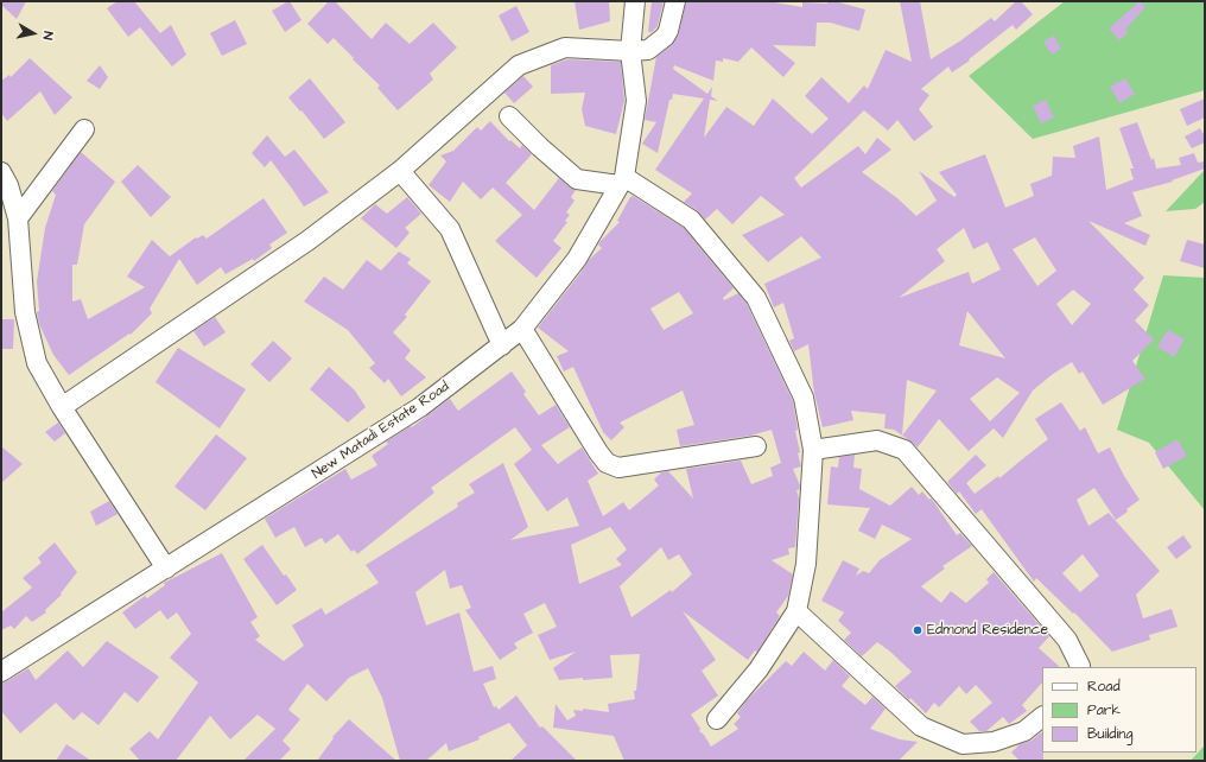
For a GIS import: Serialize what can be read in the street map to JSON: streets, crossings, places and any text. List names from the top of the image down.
{
  "streets": {
    "street": ["New Matadi Estate Road"]
  },
  "places": ["Edmond Residence"],
  "legend": ["Road", "Park", "Building"],
  "north": "right"
}
